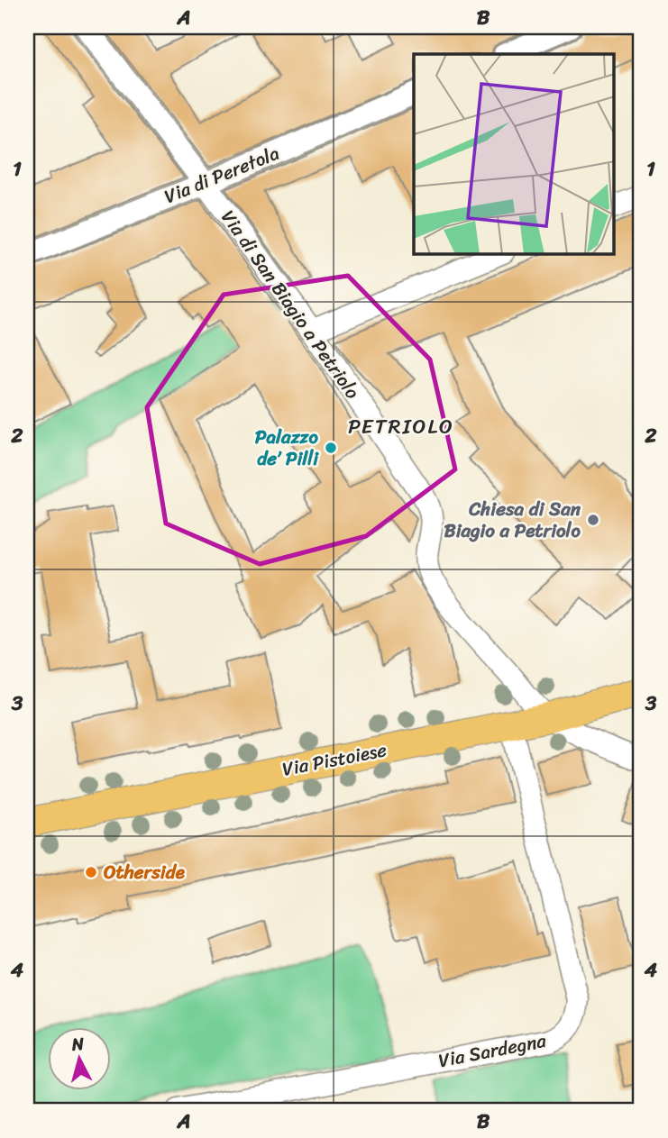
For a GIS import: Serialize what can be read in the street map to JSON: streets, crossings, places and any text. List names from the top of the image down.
{
  "streets": {
    "main road": ["Via Pistoiese"],
    "street": ["Via di Peretola", "Via di San Biagio a Petriolo", "Via Sardegna"]
  },
  "crossings": [
    ["Via di Peretola", "Via di San Biagio a Petriolo"],
    ["Via di San Biagio a Petriolo", "Via Pistoiese"],
    ["Via Pistoiese", "Via Sardegna"]
  ],
  "districts": ["PETRIOLO"],
  "places": ["Palazzo de’ Pilli", "Chiesa di San Biagio a Petriolo", "Otherside"],
  "north": "top",
  "grid": {
    "columns": ["A", "B"],
    "rows": [
      "1",
      "2",
      "3",
      "4"
    ]
  }
}
